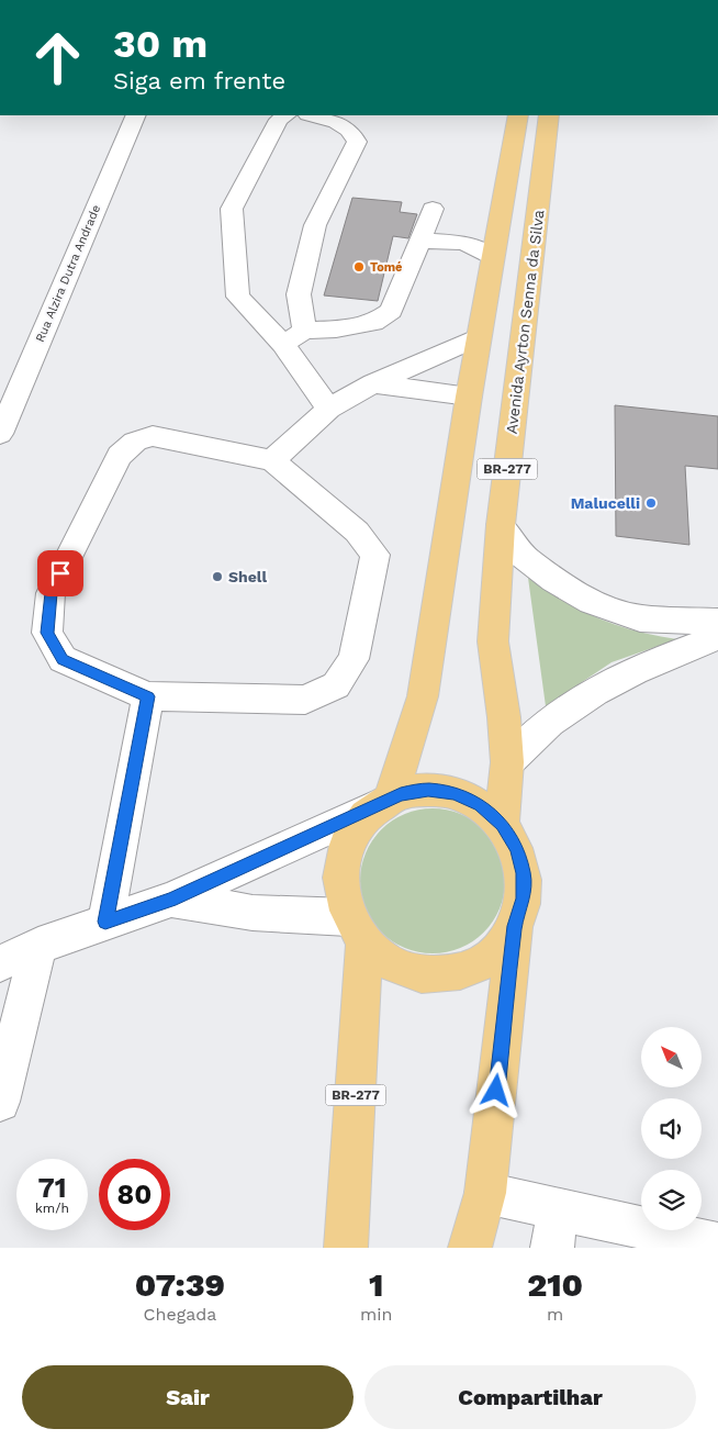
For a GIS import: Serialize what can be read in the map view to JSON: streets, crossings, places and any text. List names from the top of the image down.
{
  "streets": {
    "highway": ["Avenida Ayrton Senna da Silva", "BR-277"],
    "street": ["Rua Alzira Dutra Andrade"]
  },
  "crossings": [
    ["Avenida Ayrton Senna da Silva", "BR-277"]
  ],
  "places": ["Tomé", "Malucelli", "Shell"],
  "north": "top left",
  "page": {
    "turn": ["30 m", "Siga em frente"],
    "speed": "71 km/h",
    "limit": "80",
    "eta": [
      "07:39",
      "Chegada",
      "1",
      "min",
      "210",
      "m"
    ],
    "buttons": ["Sair", "Compartilhar"]
  }
}
